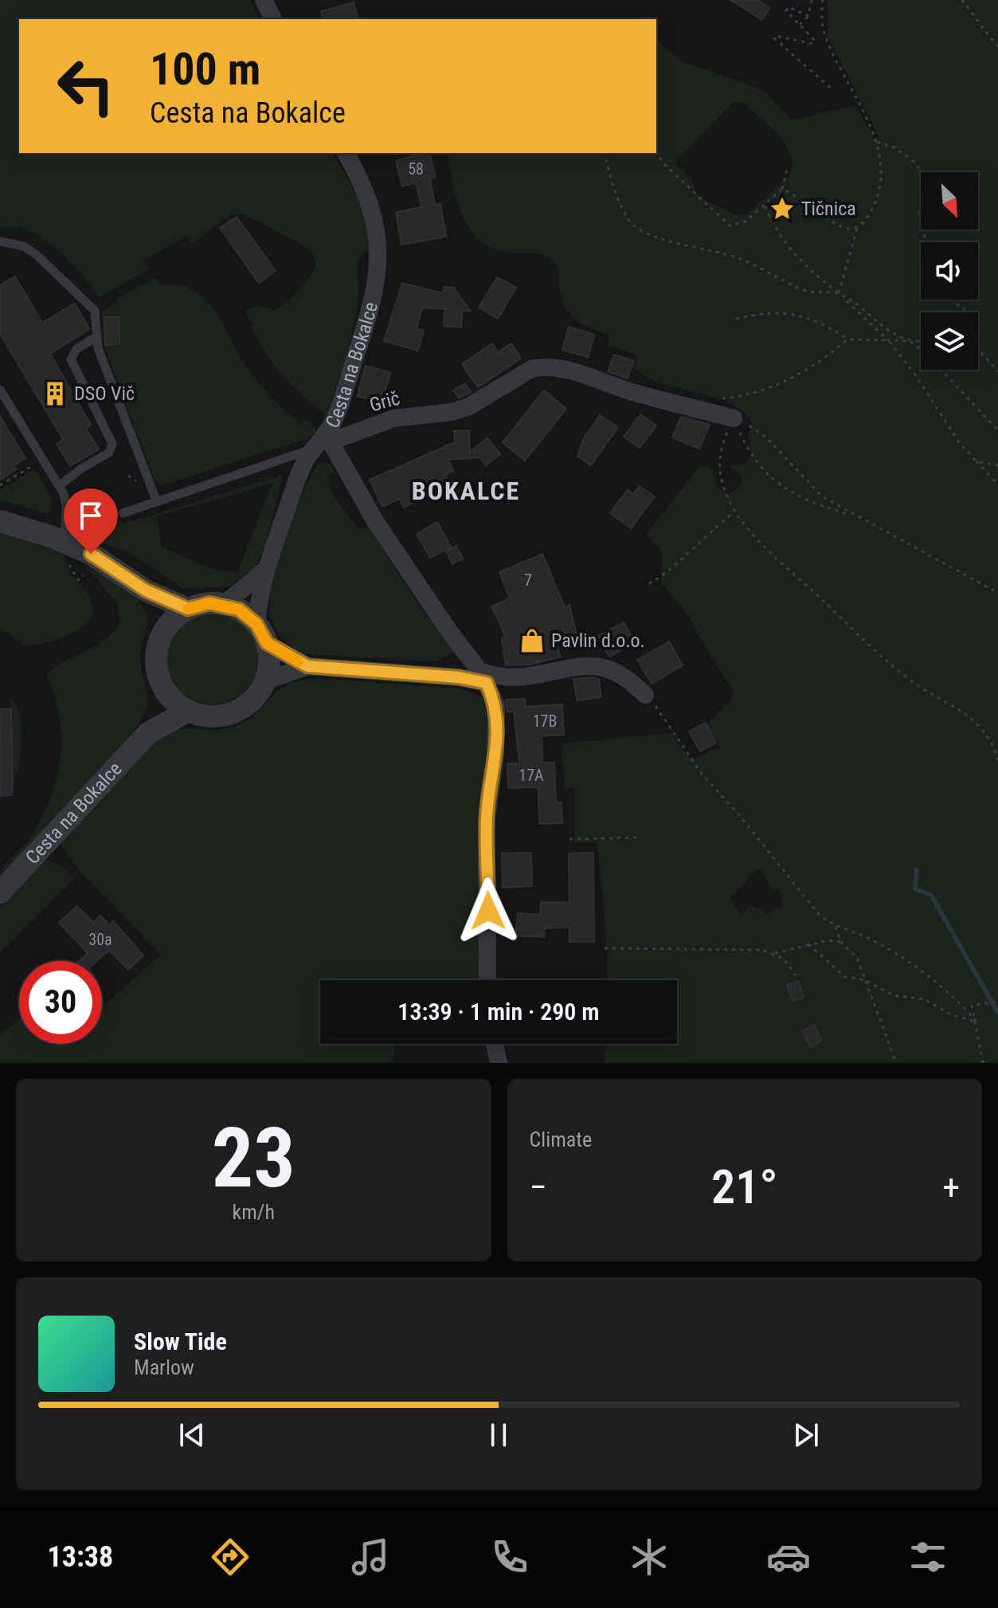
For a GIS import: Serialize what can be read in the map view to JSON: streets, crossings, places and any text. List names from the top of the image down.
{
  "streets": {
    "street": ["Cesta na Bokalce", "Grič"]
  },
  "crossings": [
    ["Cesta na Bokalce", "Grič"]
  ],
  "districts": ["BOKALCE"],
  "places": {
    "place": ["Tičnica"],
    "building": ["DSO Vič"],
    "shop": ["Pavlin d.o.o."]
  },
  "house_numbers": [
    "58",
    "7",
    "17B",
    "17A",
    "30a"
  ],
  "north": "bottom right",
  "page": {
    "turn": ["100 m", "Cesta na Bokalce"],
    "limit": "30",
    "trip": "13:39 · 1 min · 290 m",
    "tile": [
      ["23", "km/h"],
      "Climate"
    ],
    "heat": ["−", "21°", "+"],
    "song": ["Slow Tide", "Marlow"],
    "tabs": "13:38"
  }
}
